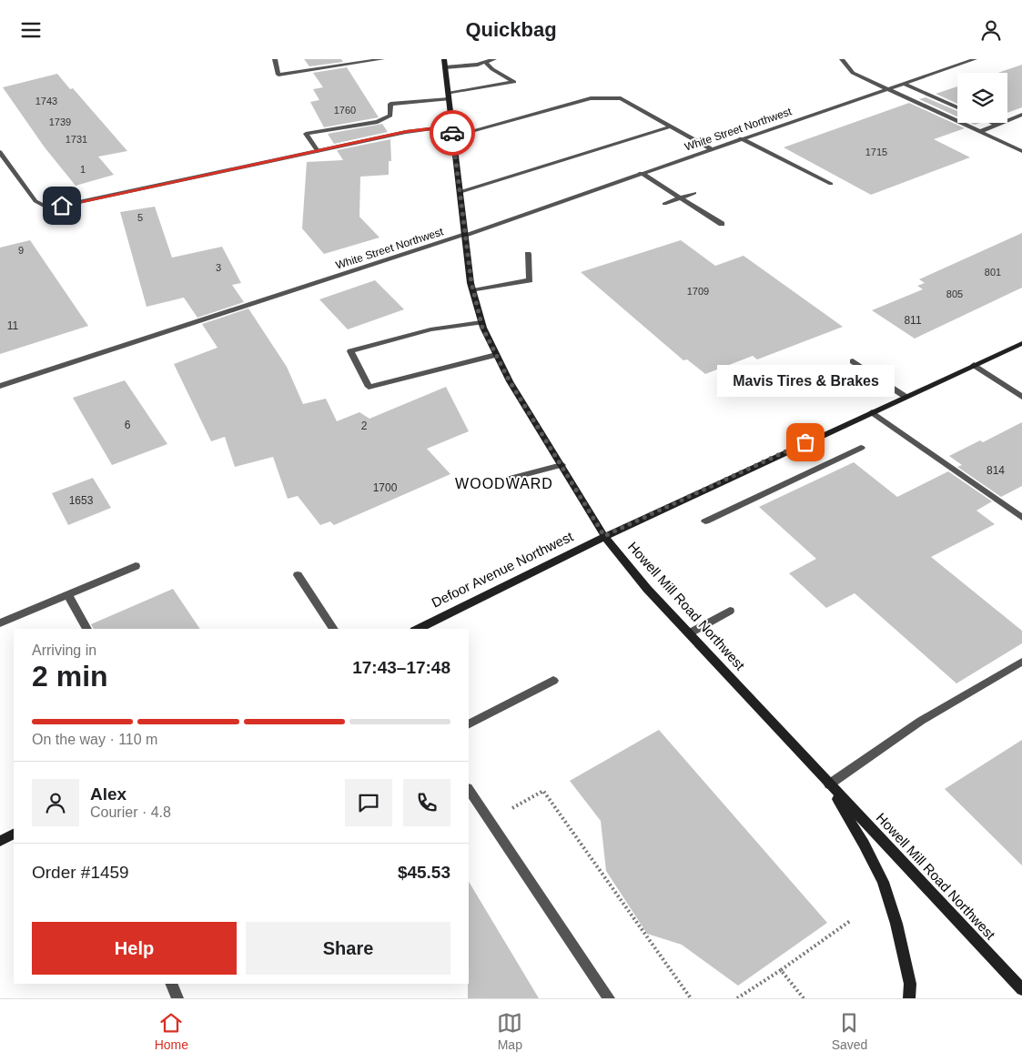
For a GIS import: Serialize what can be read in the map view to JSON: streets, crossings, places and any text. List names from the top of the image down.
{
  "streets": {
    "main road": ["Defoor Avenue Northwest", "Howell Mill Road Northwest"],
    "street": ["White Street Northwest"]
  },
  "crossings": [
    ["White Street Northwest", "Howell Mill Road Northwest"],
    ["Defoor Avenue Northwest", "Howell Mill Road Northwest"]
  ],
  "districts": ["WOODWARD"],
  "places": ["Mavis Tires & Brakes"],
  "house_numbers": [
    "1743",
    "1760",
    "1739",
    "1731",
    "1715",
    "1",
    "5",
    "9",
    "3",
    "801",
    "1709",
    "805",
    "811",
    "11",
    "6",
    "2",
    "814",
    "1700",
    "1653"
  ],
  "page": {
    "header": "Quickbag",
    "bubble": "Mavis Tires & Brakes",
    "heading": ["2 min", "Arriving in", "17:43–17:48"],
    "panel": [
      "Alex",
      "Courier · 4.8",
      "Order #1459",
      "$45.53"
    ],
    "bar": "On the way · 110 m",
    "buttons": ["Help", "Share"],
    "tabs": ["Home", "Map", "Saved"]
  }
}
